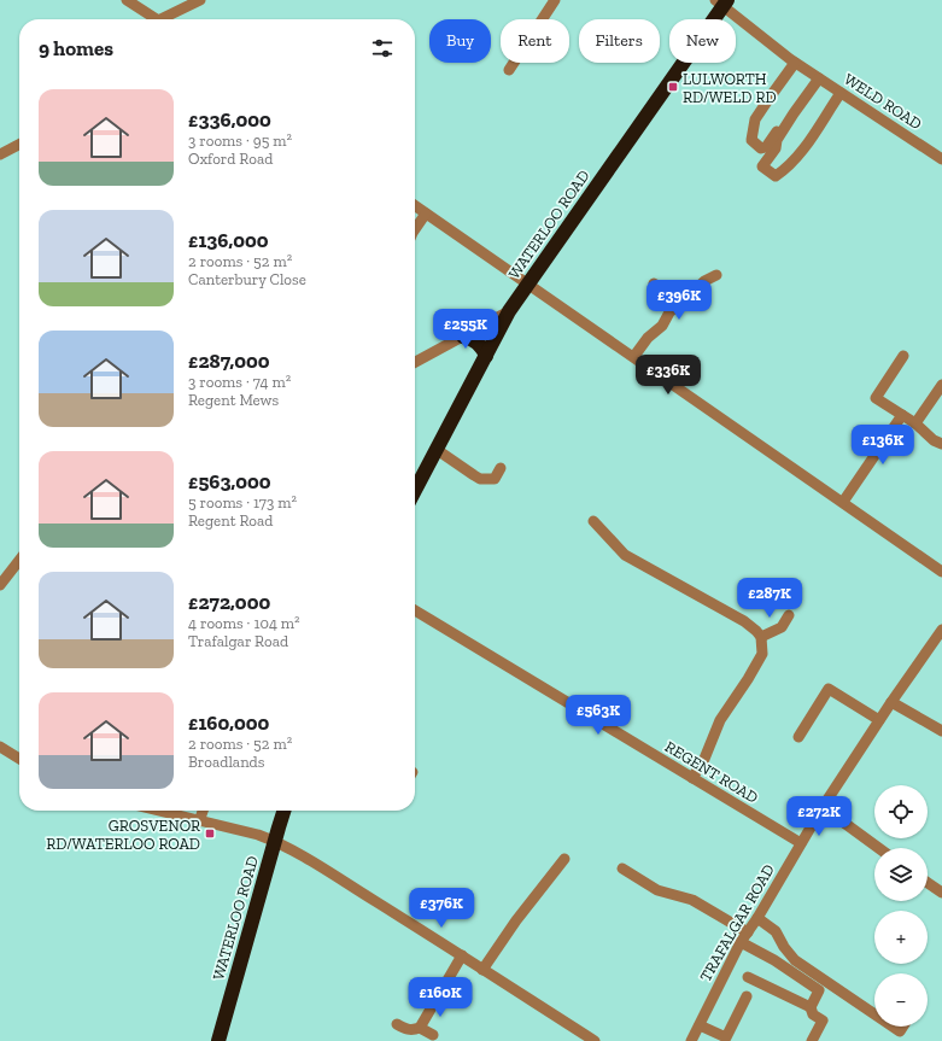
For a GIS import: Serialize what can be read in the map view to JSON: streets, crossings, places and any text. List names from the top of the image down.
{
  "streets": {
    "highway": ["WATERLOO ROAD"],
    "street": ["WELD ROAD", "REGENT ROAD", "TRAFALGAR ROAD"]
  },
  "crossings": [
    ["WELD ROAD", "WATERLOO ROAD"],
    ["REGENT ROAD", "TRAFALGAR ROAD"]
  ],
  "places": {
    "transit": ["LULWORTH RD/WELD RD", "GROSVENOR RD/WATERLOO ROAD"]
  },
  "page": {
    "chip": [
      "Buy",
      "Rent",
      "Filters",
      "New"
    ],
    "heading": "9 homes",
    "list": [
      {
        "name": "£336,000",
        "note": "3 rooms · 95 m² · Oxford Road"
      },
      {
        "name": "£136,000",
        "note": "2 rooms · 52 m² · Canterbury Close"
      },
      {
        "name": "£287,000",
        "note": "3 rooms · 74 m² · Regent Mews"
      },
      {
        "name": "£563,000",
        "note": "5 rooms · 173 m² · Regent Road"
      },
      {
        "name": "£272,000",
        "note": "4 rooms · 104 m² · Trafalgar Road"
      },
      {
        "name": "£160,000",
        "note": "2 rooms · 52 m² · Broadlands"
      }
    ],
    "price": [
      "£396K",
      "£255K",
      "£336K",
      "£136K",
      "£287K",
      "£563K",
      "£272K",
      "£376K",
      "£160K"
    ],
    "map_buttons": ["+", "−"]
  }
}
